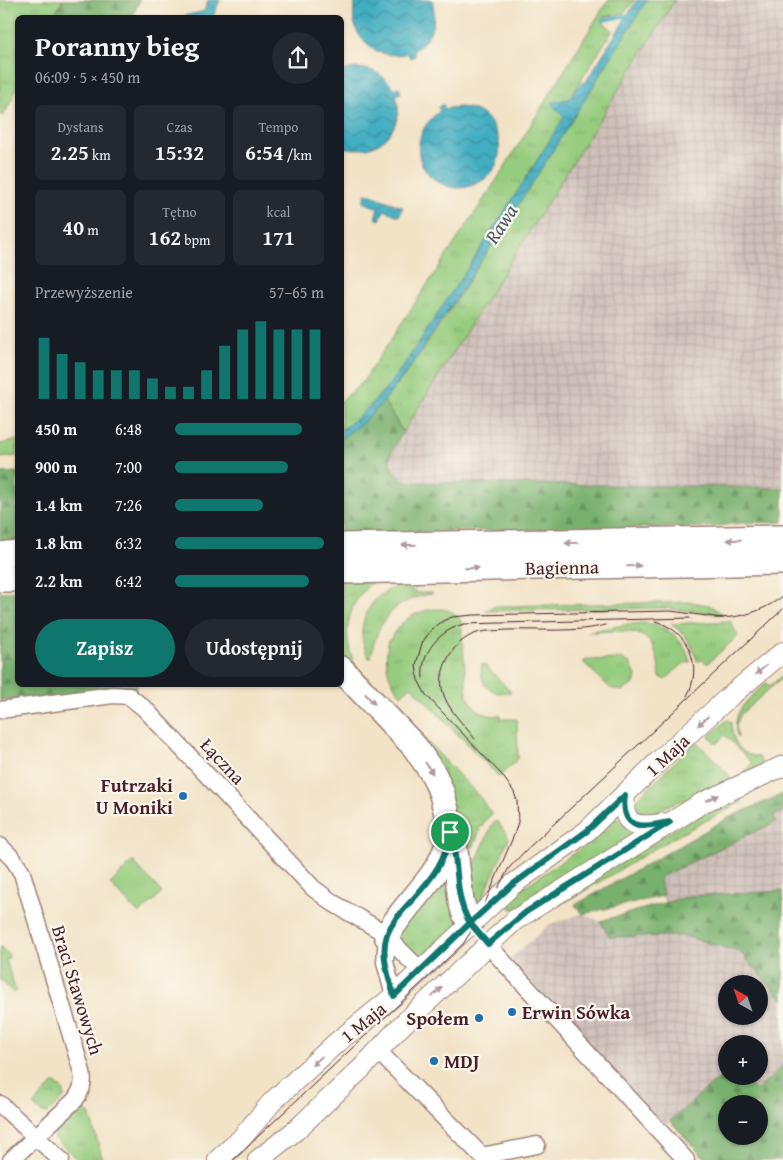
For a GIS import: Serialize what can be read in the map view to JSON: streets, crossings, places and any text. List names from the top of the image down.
{
  "streets": {
    "main road": ["Bagienna"],
    "street": ["1 Maja", "Łączna", "Braci Stawowych"]
  },
  "crossings": [
    ["1 Maja", "Łączna"]
  ],
  "water": ["Rawa"],
  "places": [
    "Futrzaki U Moniki",
    "Erwin Sówka",
    "Społem",
    "MDJ"
  ],
  "north": "top left",
  "page": {
    "heading": ["Poranny bieg", "06:09 · 5 × 450 m"],
    "stats": [
      ["Dystans", "2.25 km"],
      ["Czas", "15:32"],
      ["Tempo", "6:54 /km"],
      ["40 m"],
      ["Tętno", "162 bpm"],
      ["kcal", "171"]
    ],
    "chart": ["Przewyższenie", "57–65 m"],
    "list": [
      {
        "name": "450 m",
        "note": "6:48"
      },
      {
        "name": "900 m",
        "note": "7:00"
      },
      {
        "name": "1.4 km",
        "note": "7:26"
      },
      {
        "name": "1.8 km",
        "note": "6:32"
      },
      {
        "name": "2.2 km",
        "note": "6:42"
      }
    ],
    "buttons": ["Zapisz", "Udostępnij"],
    "map_buttons": ["+", "−"]
  }
}
